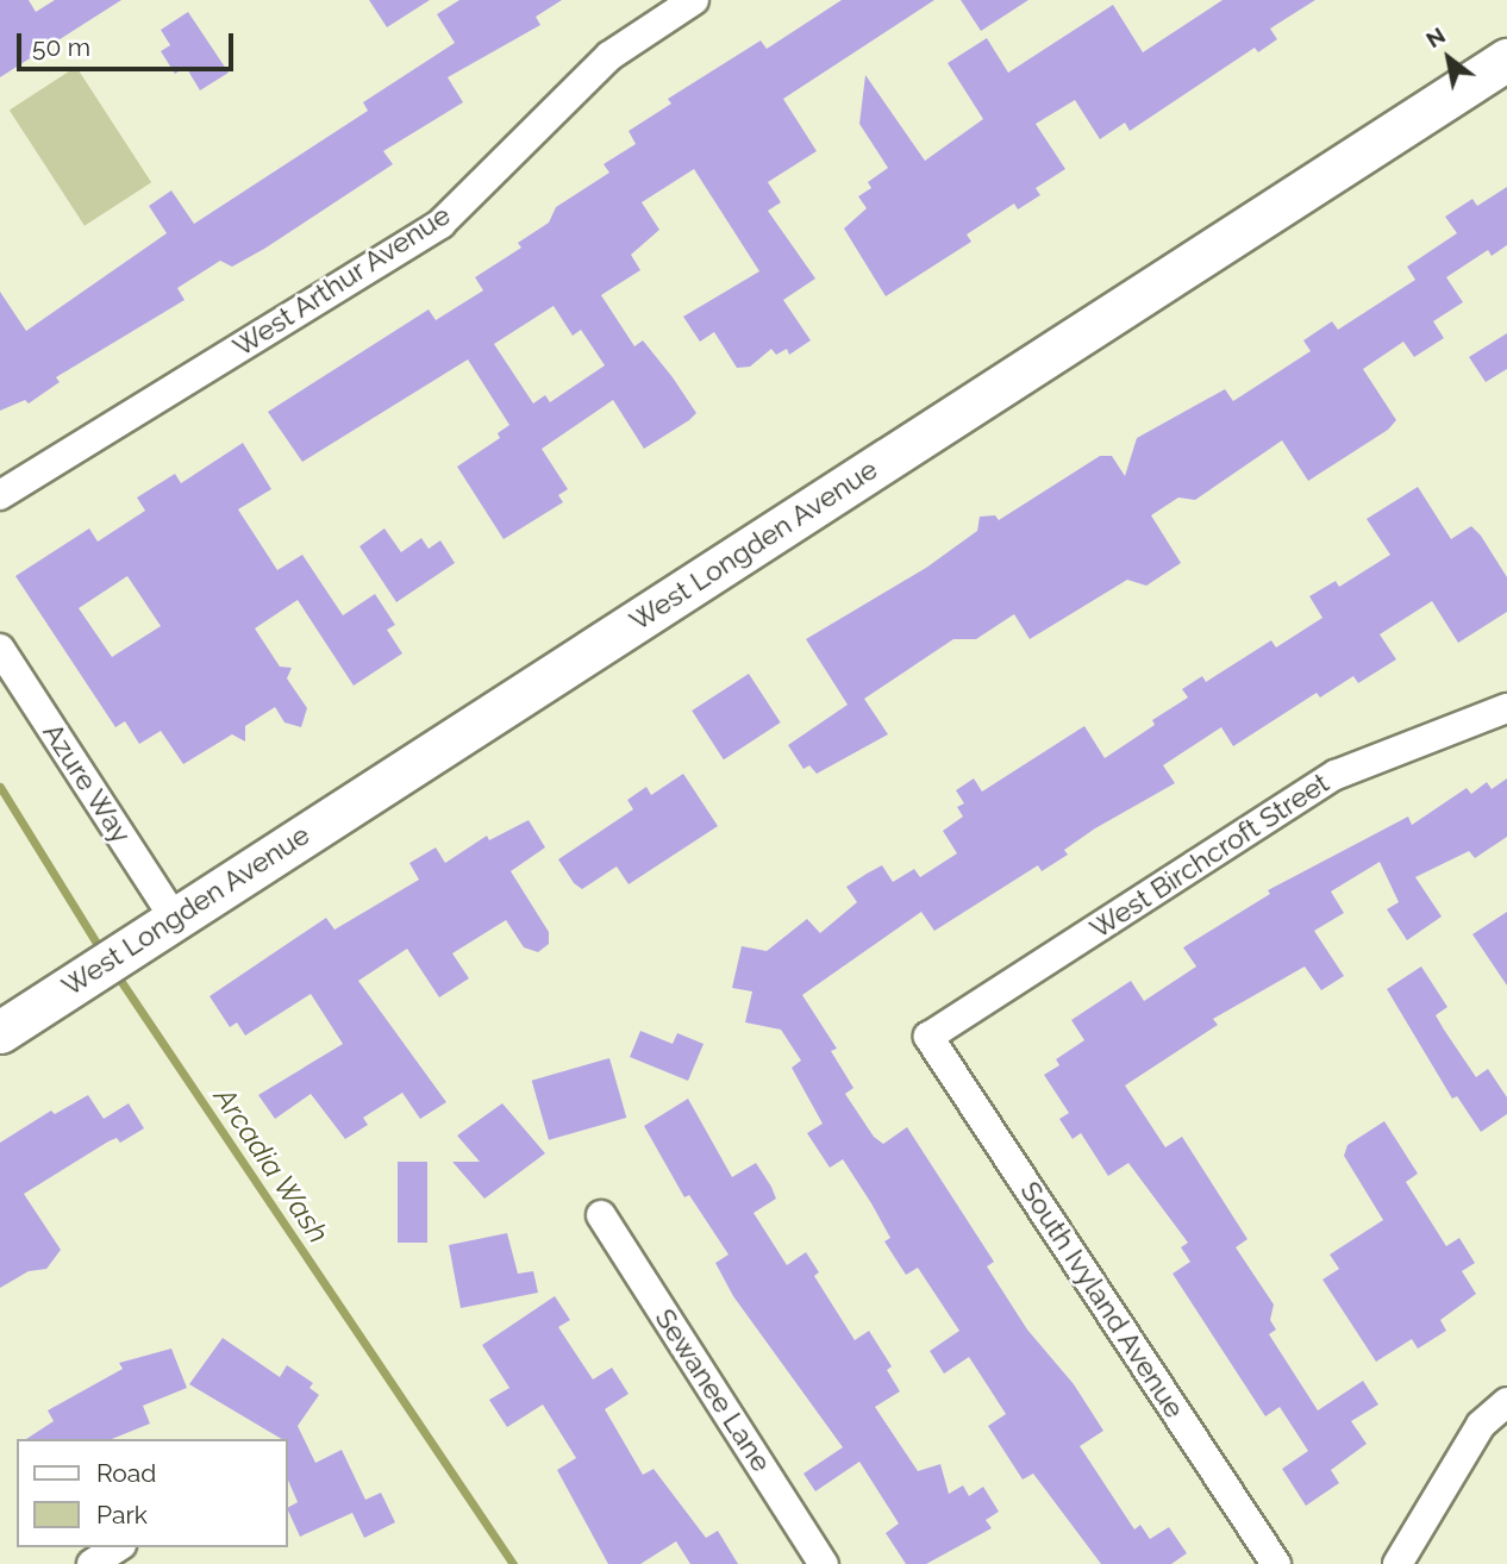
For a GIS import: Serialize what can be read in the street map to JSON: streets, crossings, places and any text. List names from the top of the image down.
{
  "streets": {
    "street": [
      "West Arthur Avenue",
      "West Longden Avenue",
      "Azure Way",
      "West Birchcroft Street",
      "South Ivyland Avenue",
      "Sewanee Lane"
    ]
  },
  "crossings": [
    ["West Longden Avenue", "Azure Way"],
    ["West Birchcroft Street", "South Ivyland Avenue"]
  ],
  "water": ["Arcadia Wash"],
  "legend": ["Road", "Park"],
  "scale_bar": "50 m",
  "north": "top left"
}
